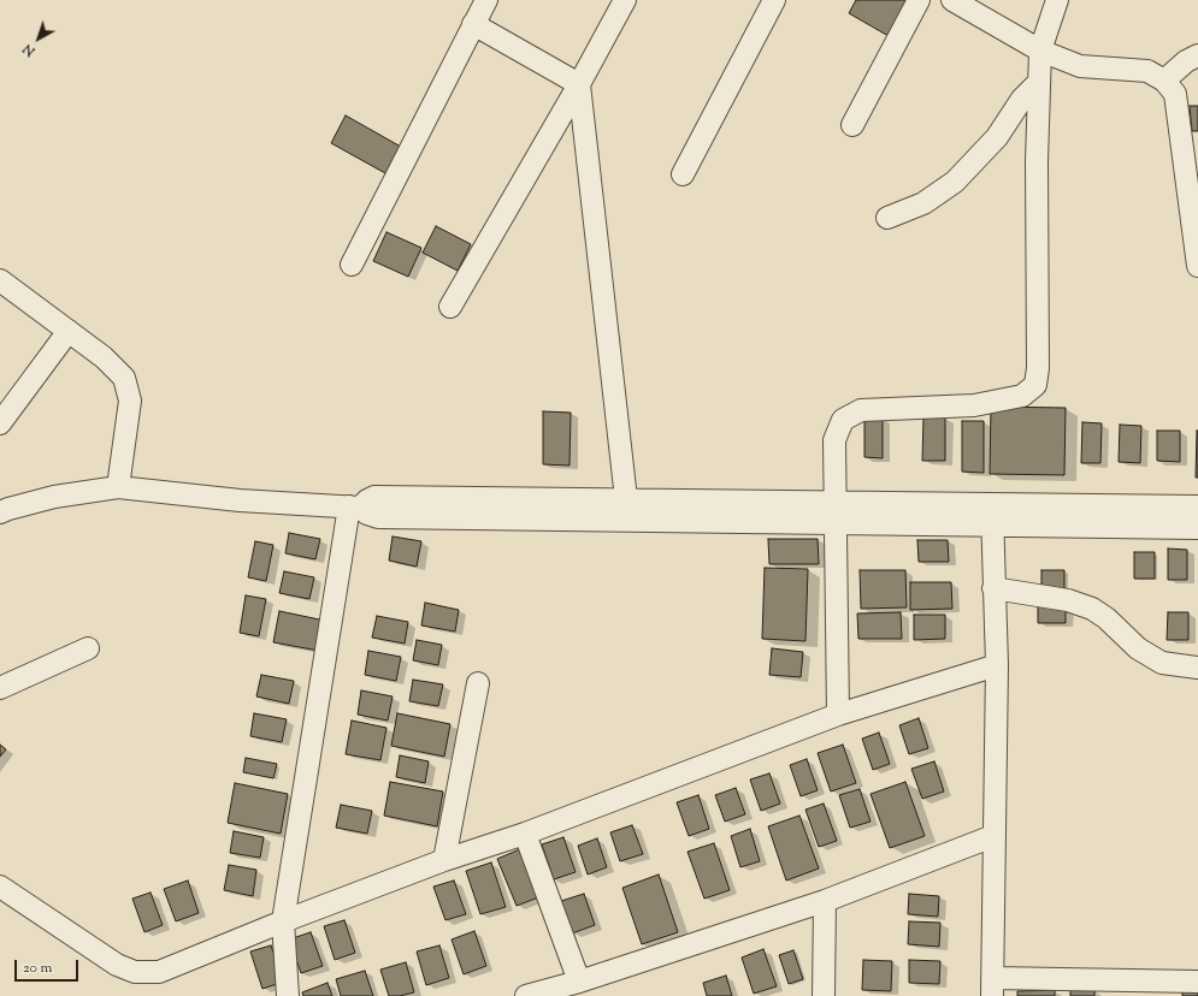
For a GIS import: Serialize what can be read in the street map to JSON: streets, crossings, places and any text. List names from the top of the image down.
{
  "scale_bar": "20 m",
  "north": "bottom left"
}
